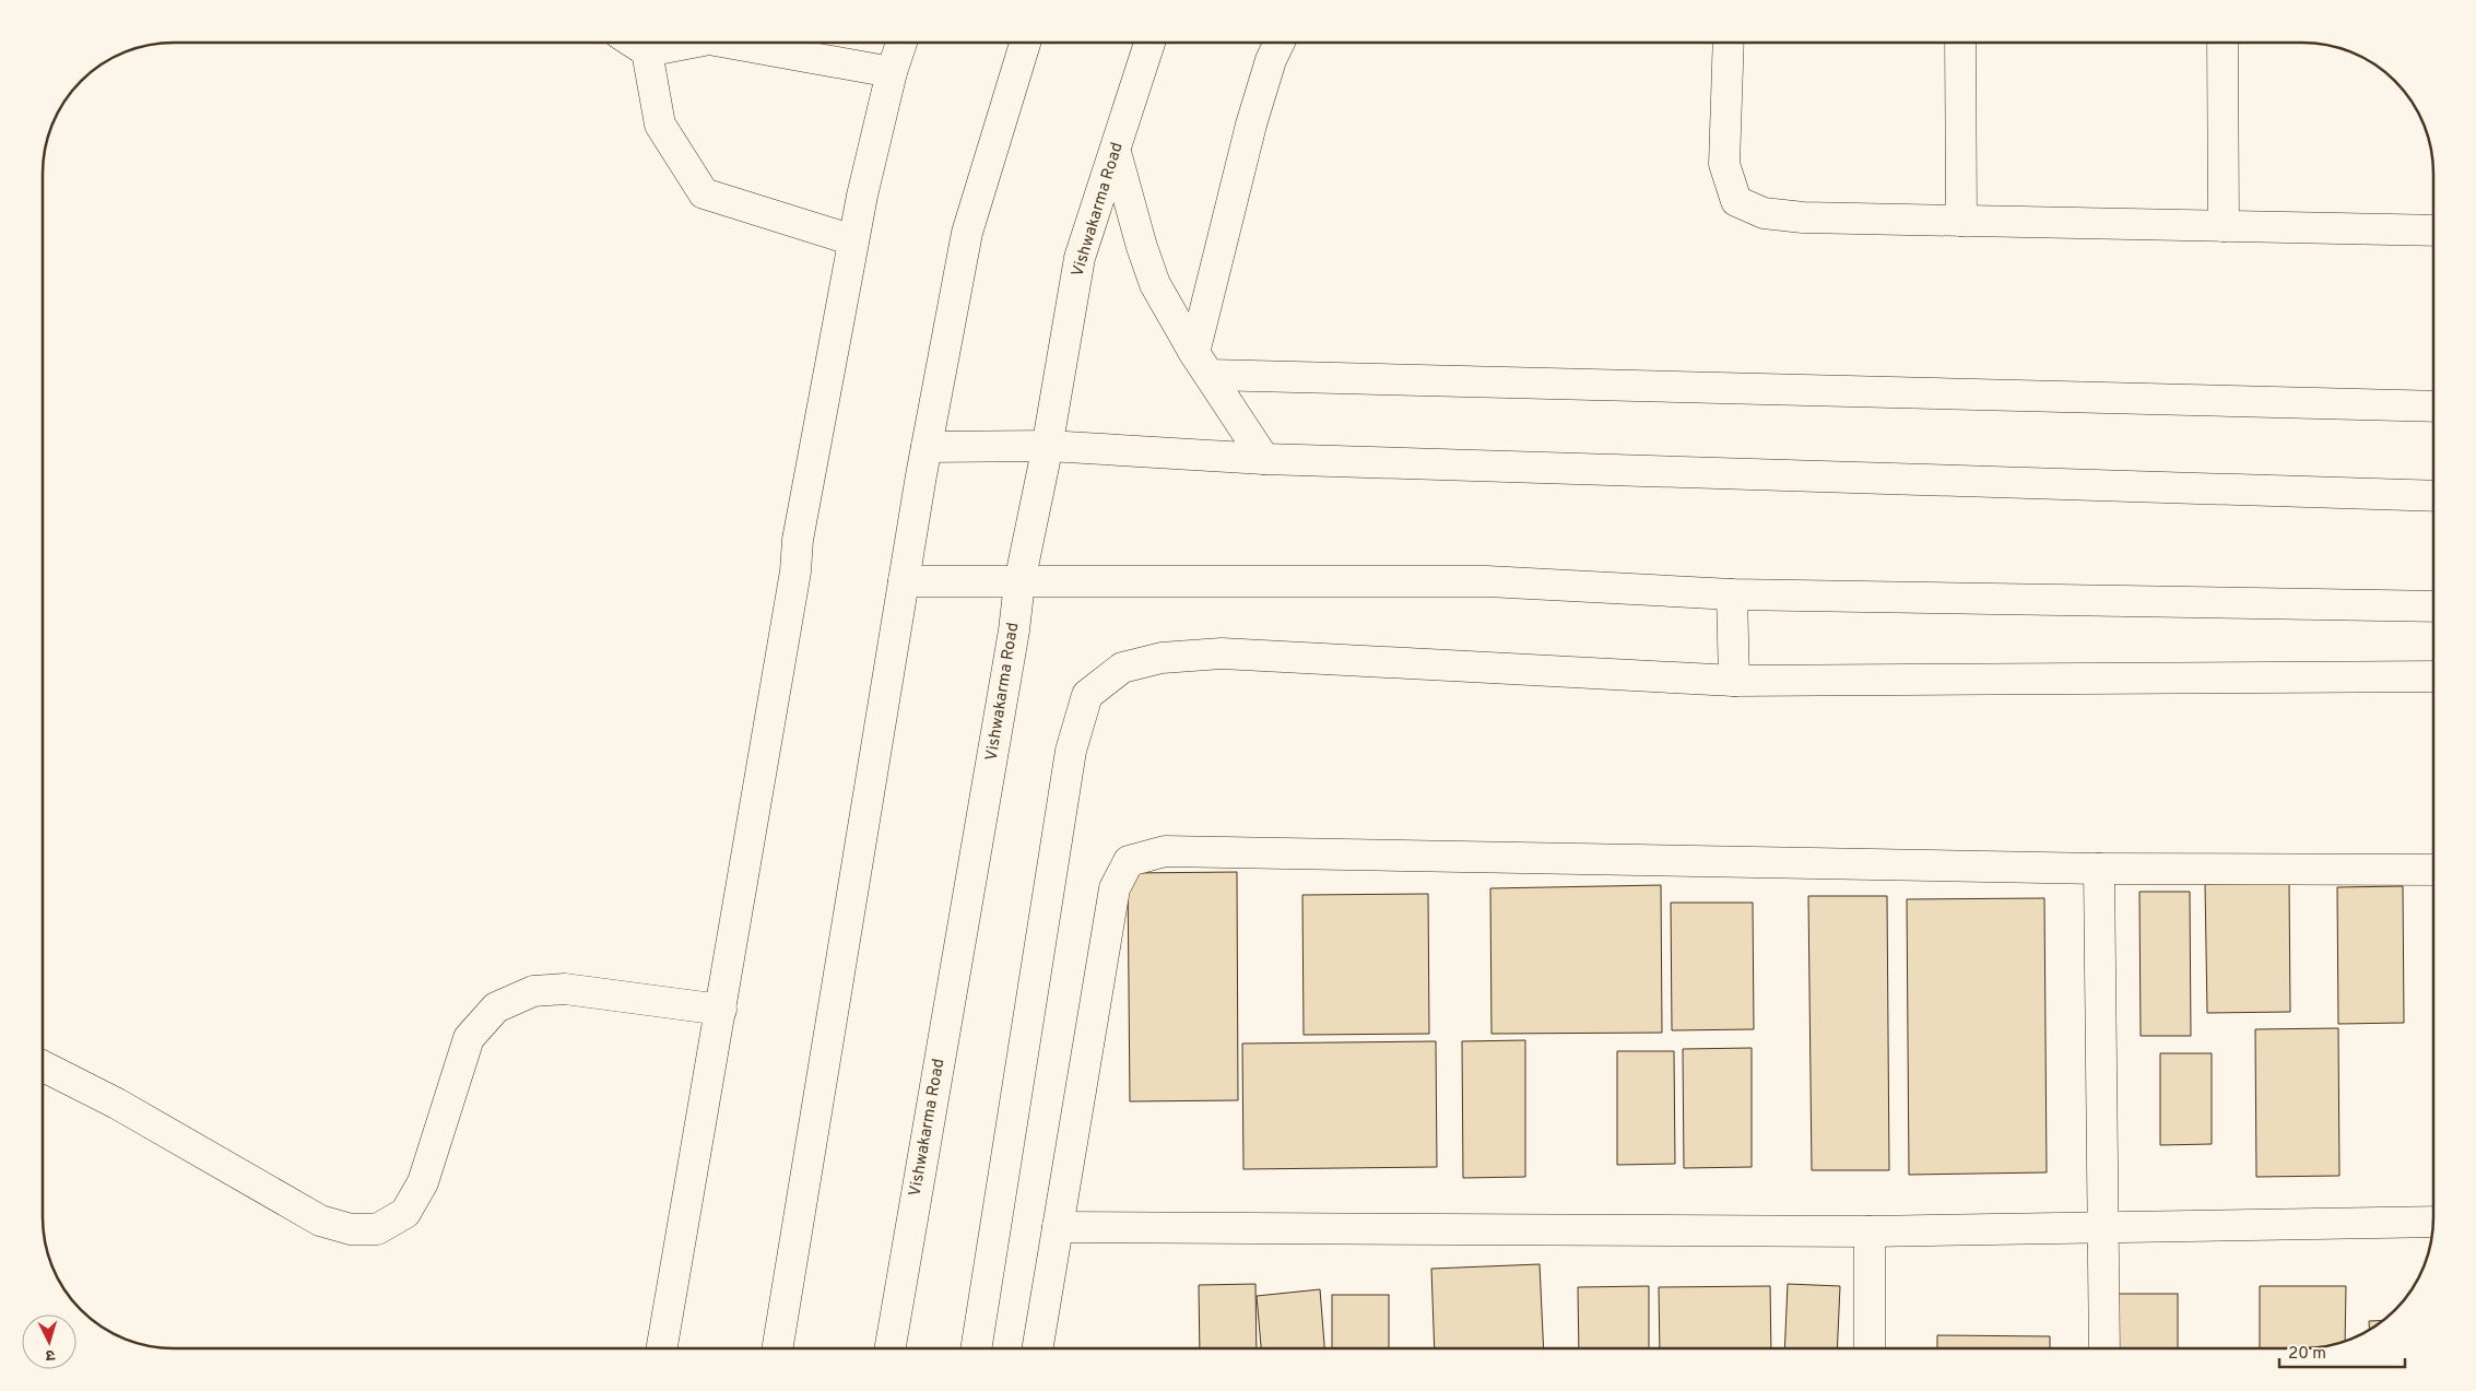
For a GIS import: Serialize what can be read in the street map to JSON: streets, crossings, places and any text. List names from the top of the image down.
{
  "streets": {
    "street": ["Vishwakarma Road"]
  },
  "scale_bar": "20 m",
  "north": "bottom"
}
